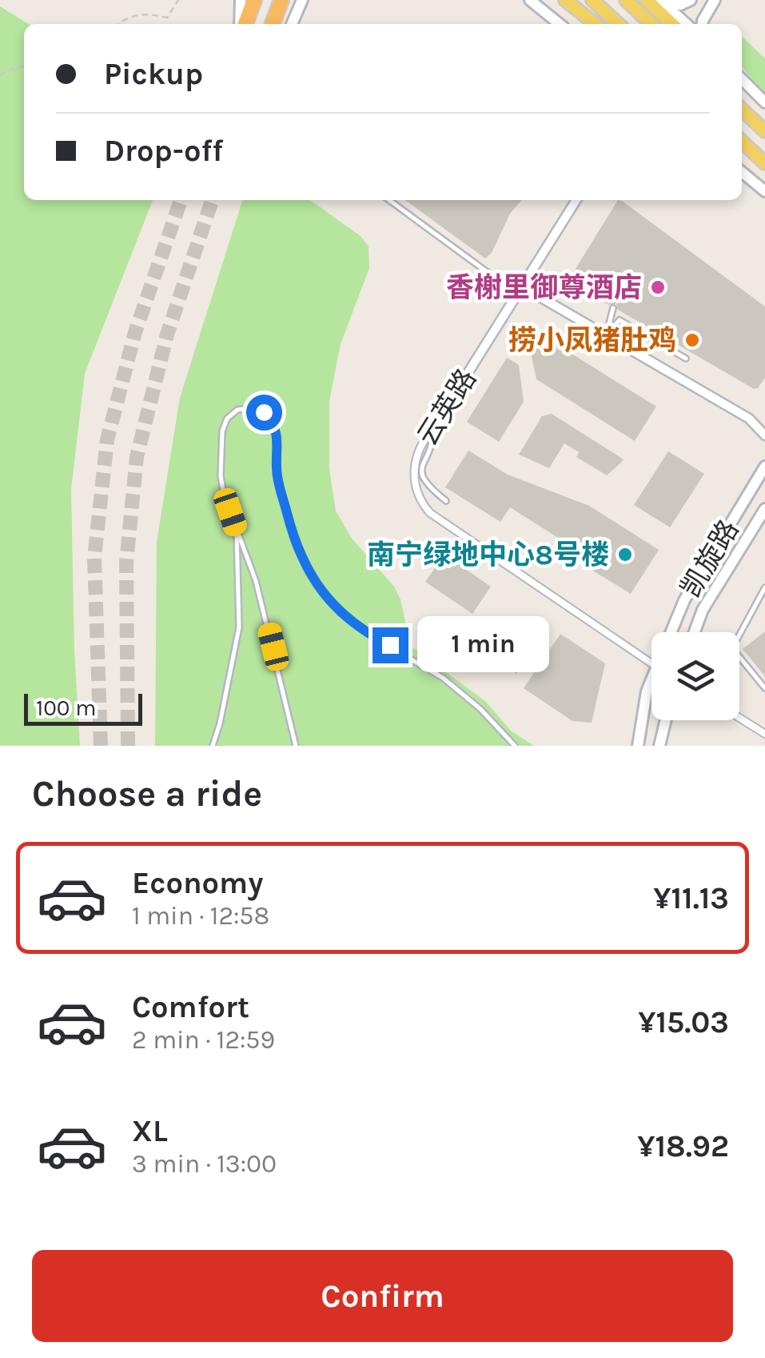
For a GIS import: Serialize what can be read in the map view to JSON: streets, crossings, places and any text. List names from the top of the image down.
{
  "streets": {
    "street": ["云英路", "凯旋路"]
  },
  "places": ["香榭里御尊酒店", "捞小凤猪肚鸡", "南宁绿地中心8号楼"],
  "scale_bar": "100 m",
  "page": {
    "banner": ["Pickup", "Drop-off"],
    "bubble": "1 min",
    "scale": "100 m",
    "heading": "Choose a ride",
    "list": [
      {
        "name": "Economy",
        "note": "1 min · 12:58",
        "value": "¥11.13"
      },
      {
        "name": "Comfort",
        "note": "2 min · 12:59",
        "value": "¥15.03"
      },
      {
        "name": "XL",
        "note": "3 min · 13:00",
        "value": "¥18.92"
      }
    ],
    "buttons": "Confirm"
  }
}
